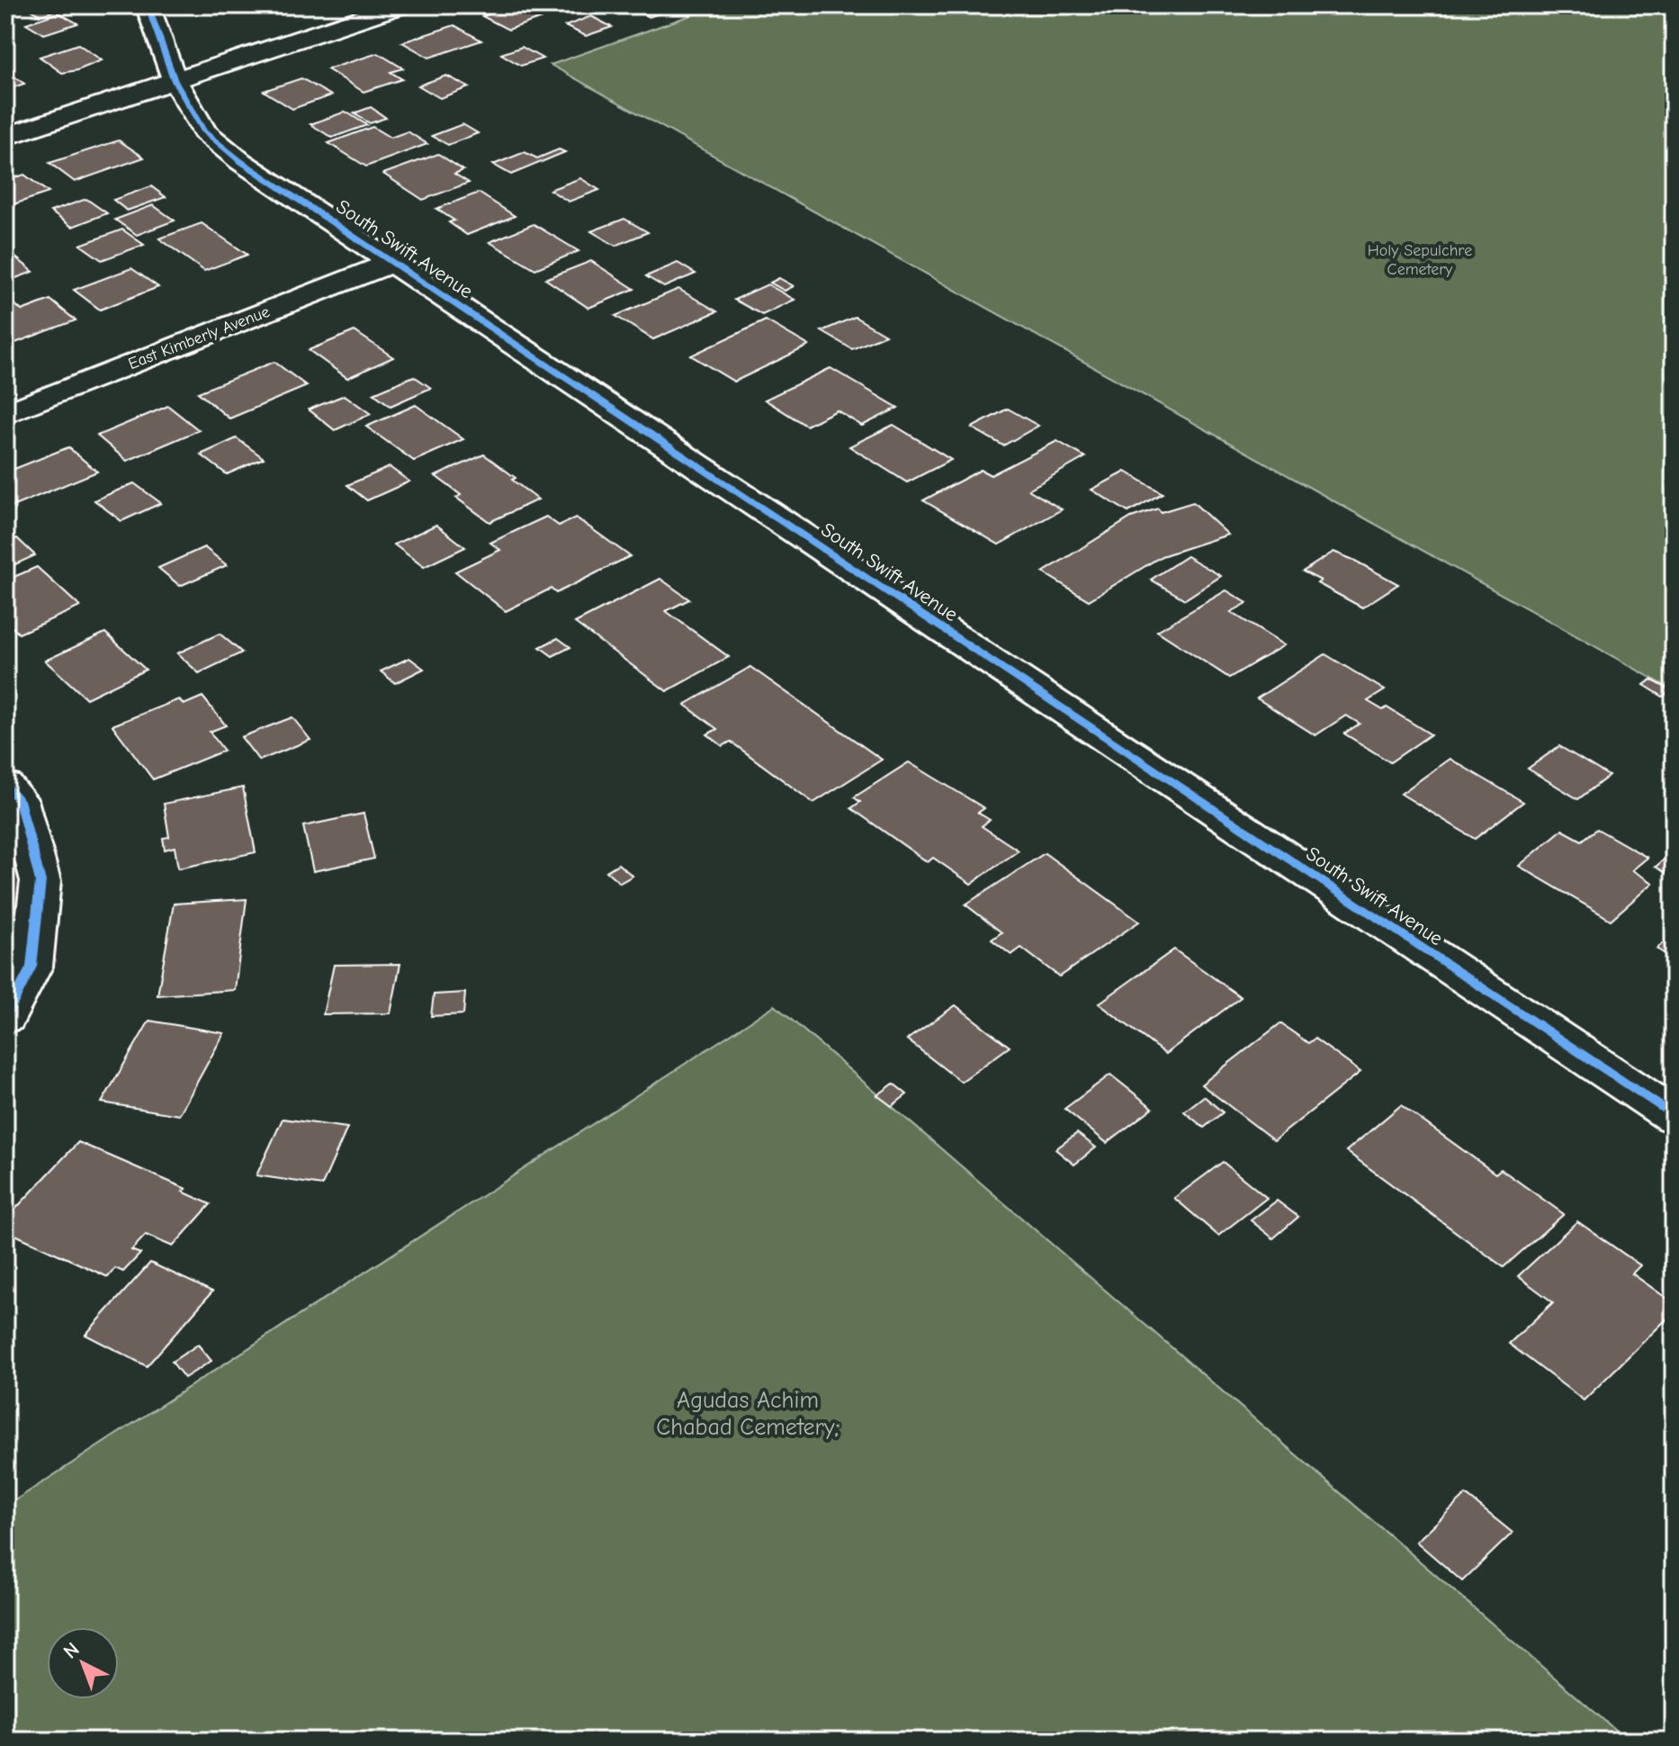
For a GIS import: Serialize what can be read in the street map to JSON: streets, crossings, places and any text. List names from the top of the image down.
{
  "streets": {
    "street": ["South Swift Avenue", "East Kimberly Avenue"]
  },
  "crossings": [
    ["South Swift Avenue", "East Kimberly Avenue"]
  ],
  "parks": ["Holy Sepulchre Cemetery", "Agudas Achim Chabad Cemetery;"],
  "north": "top left"
}
